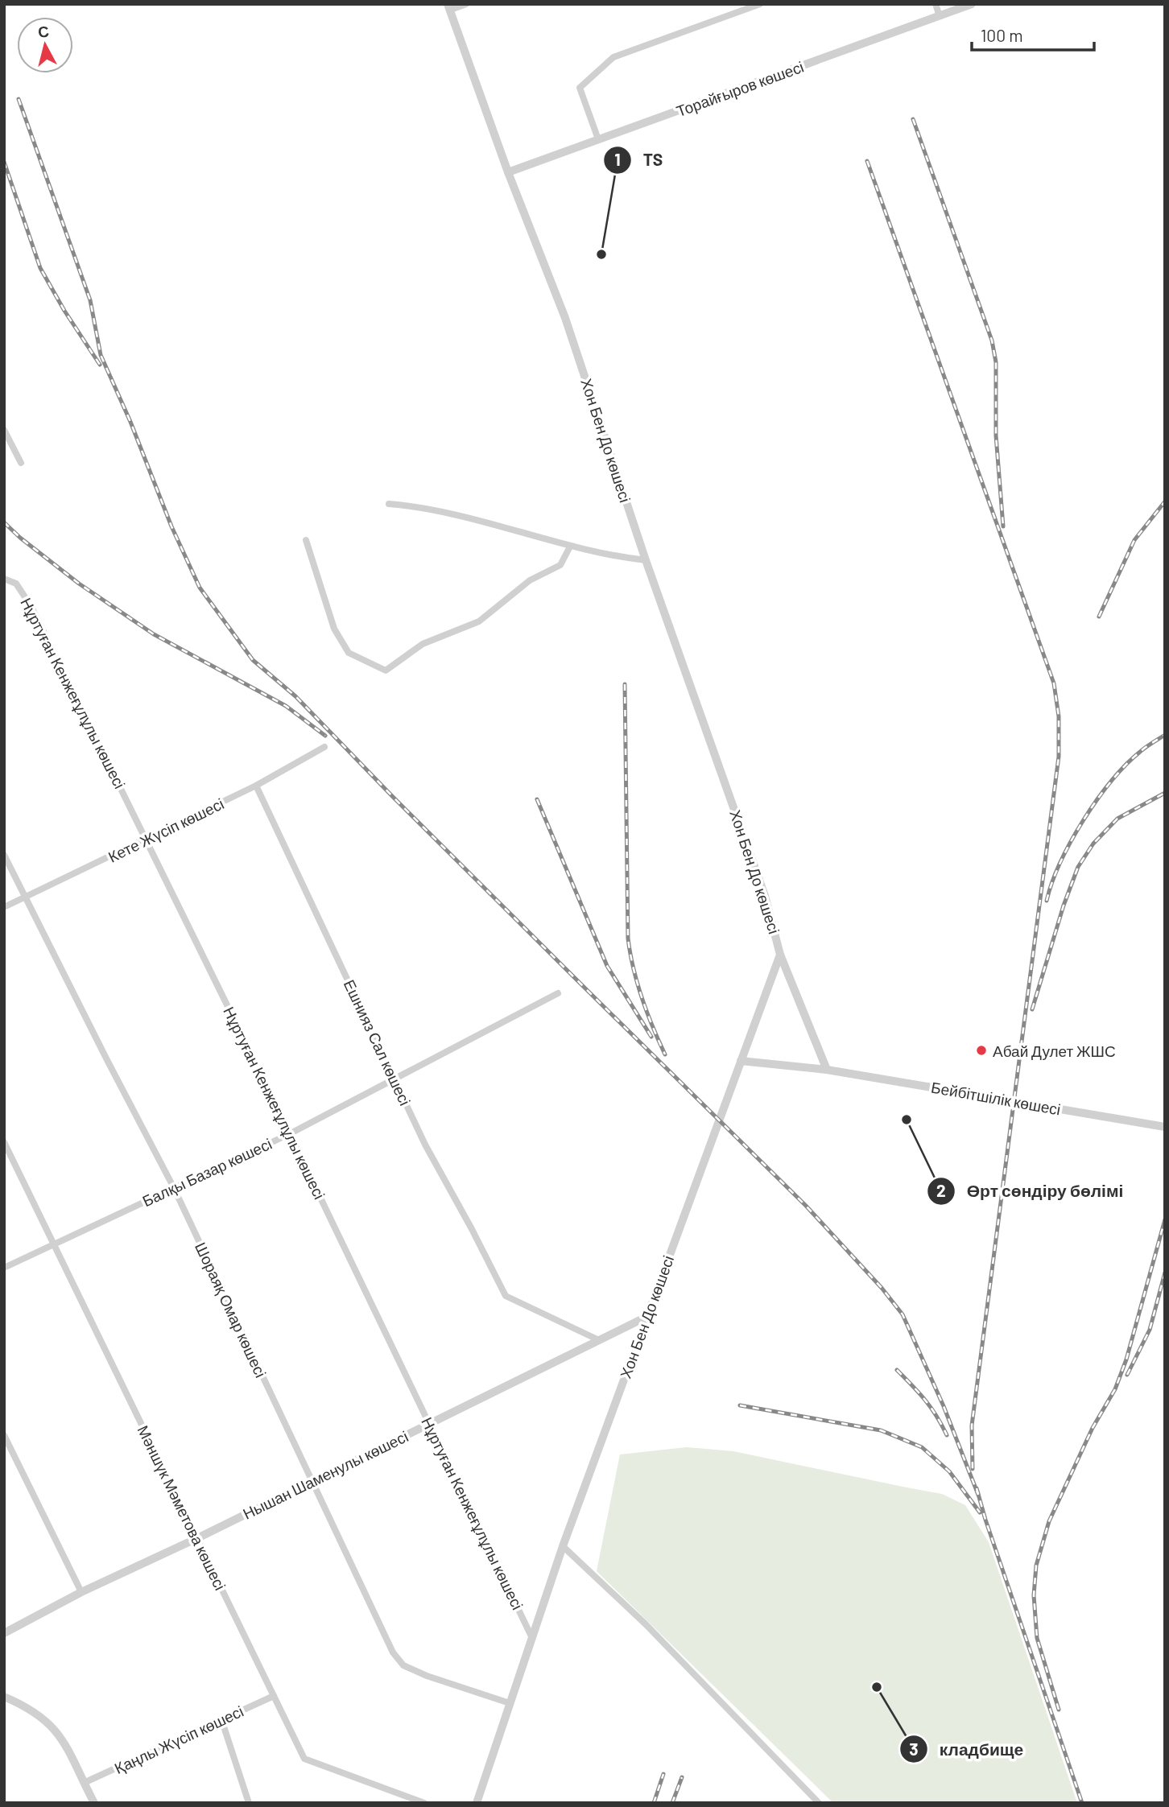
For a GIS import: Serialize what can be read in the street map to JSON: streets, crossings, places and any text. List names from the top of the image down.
{
  "streets": {
    "street": [
      "Торайғыров көшесі",
      "Хон Бен До көшесі",
      "Нұртуған Кенжеғұлұлы көшесі",
      "Кете Жүсіп көшесі",
      "Ешнияз Сал көшесі",
      "Бейбітшілік көшесі",
      "Балқы Базар көшесі",
      "Шораяқ Омар көшесі",
      "Нышан Шаменулы көшесі",
      "Мәншүк Мәметова көшесі",
      "Қаңлы Жүсіп көшесі"
    ]
  },
  "crossings": [
    ["Торайғыров көшесі", "Хон Бен До көшесі"],
    ["Хон Бен До көшесі", "Нұртуған Кенжеғұлұлы көшесі"],
    ["Хон Бен До көшесі", "Бейбітшілік көшесі"],
    ["Хон Бен До көшесі", "Шораяқ Омар көшесі"],
    ["Хон Бен До көшесі", "Нышан Шаменулы көшесі"],
    ["Нұртуған Кенжеғұлұлы көшесі", "Кете Жүсіп көшесі"],
    ["Нұртуған Кенжеғұлұлы көшесі", "Балқы Базар көшесі"],
    ["Нұртуған Кенжеғұлұлы көшесі", "Нышан Шаменулы көшесі"],
    ["Кете Жүсіп көшесі", "Ешнияз Сал көшесі"],
    ["Кете Жүсіп көшесі", "Шораяқ Омар көшесі"],
    ["Ешнияз Сал көшесі", "Балқы Базар көшесі"],
    ["Ешнияз Сал көшесі", "Нышан Шаменулы көшесі"],
    ["Балқы Базар көшесі", "Шораяқ Омар көшесі"],
    ["Балқы Базар көшесі", "Мәншүк Мәметова көшесі"],
    ["Шораяқ Омар көшесі", "Нышан Шаменулы көшесі"],
    ["Нышан Шаменулы көшесі", "Мәншүк Мәметова көшесі"],
    ["Мәншүк Мәметова көшесі", "Қаңлы Жүсіп көшесі"]
  ],
  "places": [
    "TS",
    "Абай Дулет ЖШС",
    "Өрт сөндіру бөлімі",
    "кладбище"
  ],
  "scale_bar": "100 m",
  "north": "top"
}
